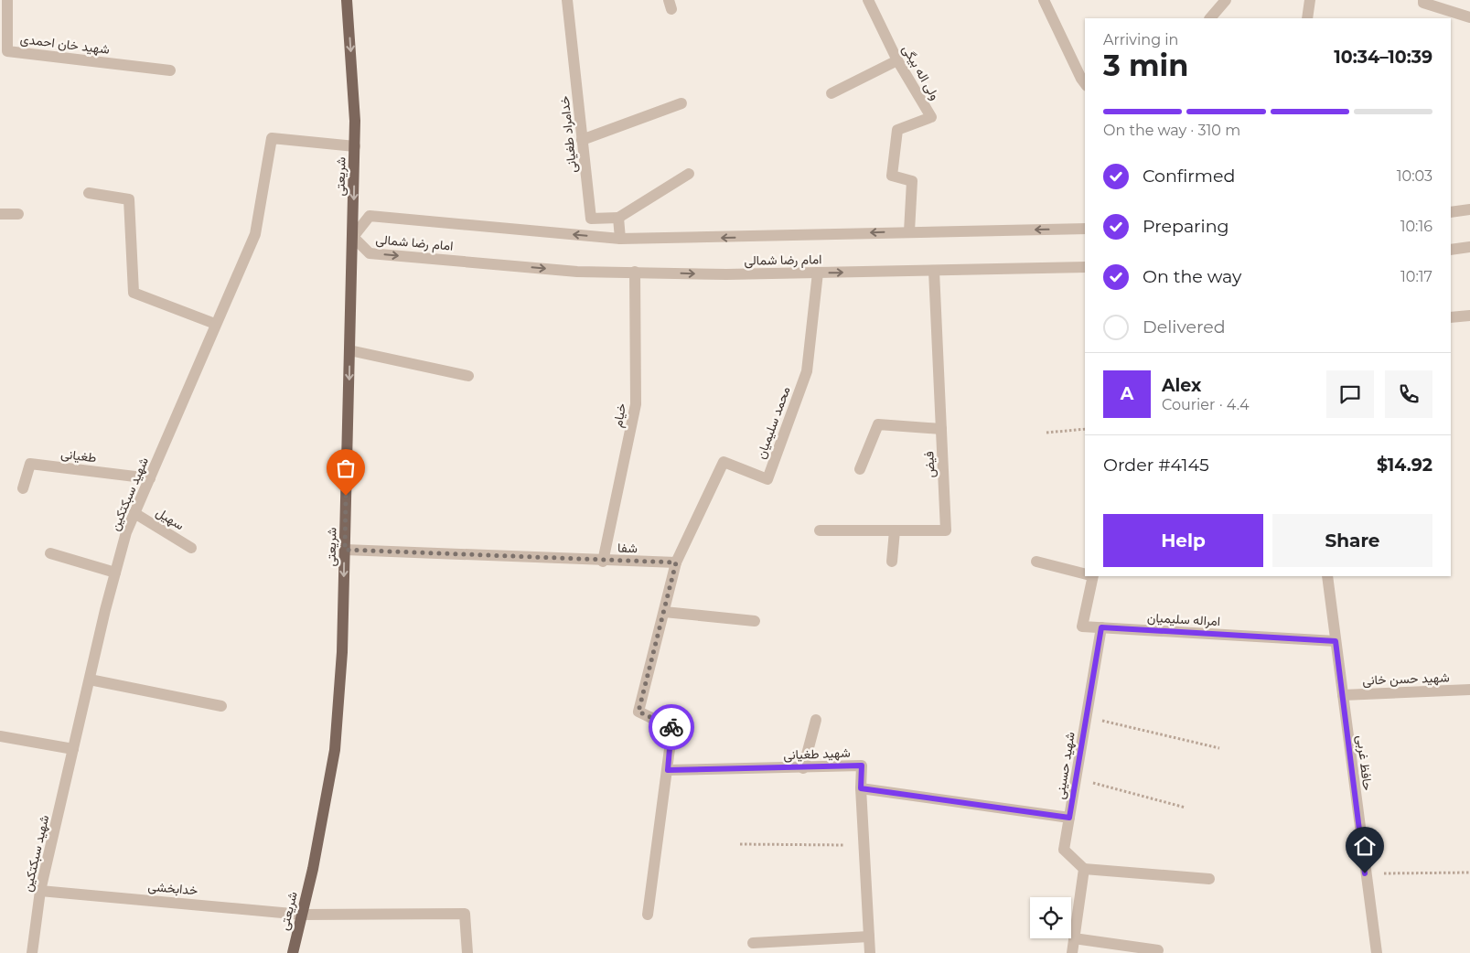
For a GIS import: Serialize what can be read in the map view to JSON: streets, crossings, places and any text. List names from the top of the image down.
{
  "streets": {
    "main road": ["شریعتی"],
    "street": [
      "شهید خان احمدی",
      "ولی اله بیگی",
      "خدامراد طغیانی",
      "امام رضا شمالی",
      "خیام",
      "محمد سلیمیان",
      "طغیانی",
      "فیض",
      "شهید سبکتکین",
      "سهیل",
      "شفا",
      "امراله سلیمیان",
      "شهید حسن خانی",
      "شهید طغیانی",
      "حافظ غربی",
      "شهید حسینی",
      "خدابخشی"
    ]
  },
  "crossings": [
    ["ولی اله بیگی", "امام رضا شمالی"],
    ["شریعتی", "امام رضا شمالی"],
    ["شریعتی", "شهید سبکتکین"],
    ["شریعتی", "شفا"],
    ["شریعتی", "خدابخشی"],
    ["امام رضا شمالی", "خیام"],
    ["امام رضا شمالی", "محمد سلیمیان"],
    ["امام رضا شمالی", "فیض"],
    ["خیام", "شفا"],
    ["محمد سلیمیان", "شفا"],
    ["طغیانی", "شهید سبکتکین"],
    ["شهید سبکتکین", "سهیل"],
    ["شهید سبکتکین", "خدابخشی"],
    ["امراله سلیمیان", "حافظ غربی"],
    ["امراله سلیمیان", "شهید حسینی"],
    ["شهید حسن خانی", "حافظ غربی"]
  ],
  "one_way": ["شریعتی"],
  "page": {
    "heading": ["3 min", "Arriving in", "10:34–10:39"],
    "panel": [
      "Alex",
      "Courier · 4.4",
      "Order #4145",
      "$14.92"
    ],
    "bar": "On the way · 310 m",
    "list": [
      ["Confirmed", "10:03"],
      ["Preparing", "10:16"],
      ["On the way", "10:17"],
      "Delivered"
    ],
    "round": "A",
    "buttons": ["Help", "Share"]
  }
}
